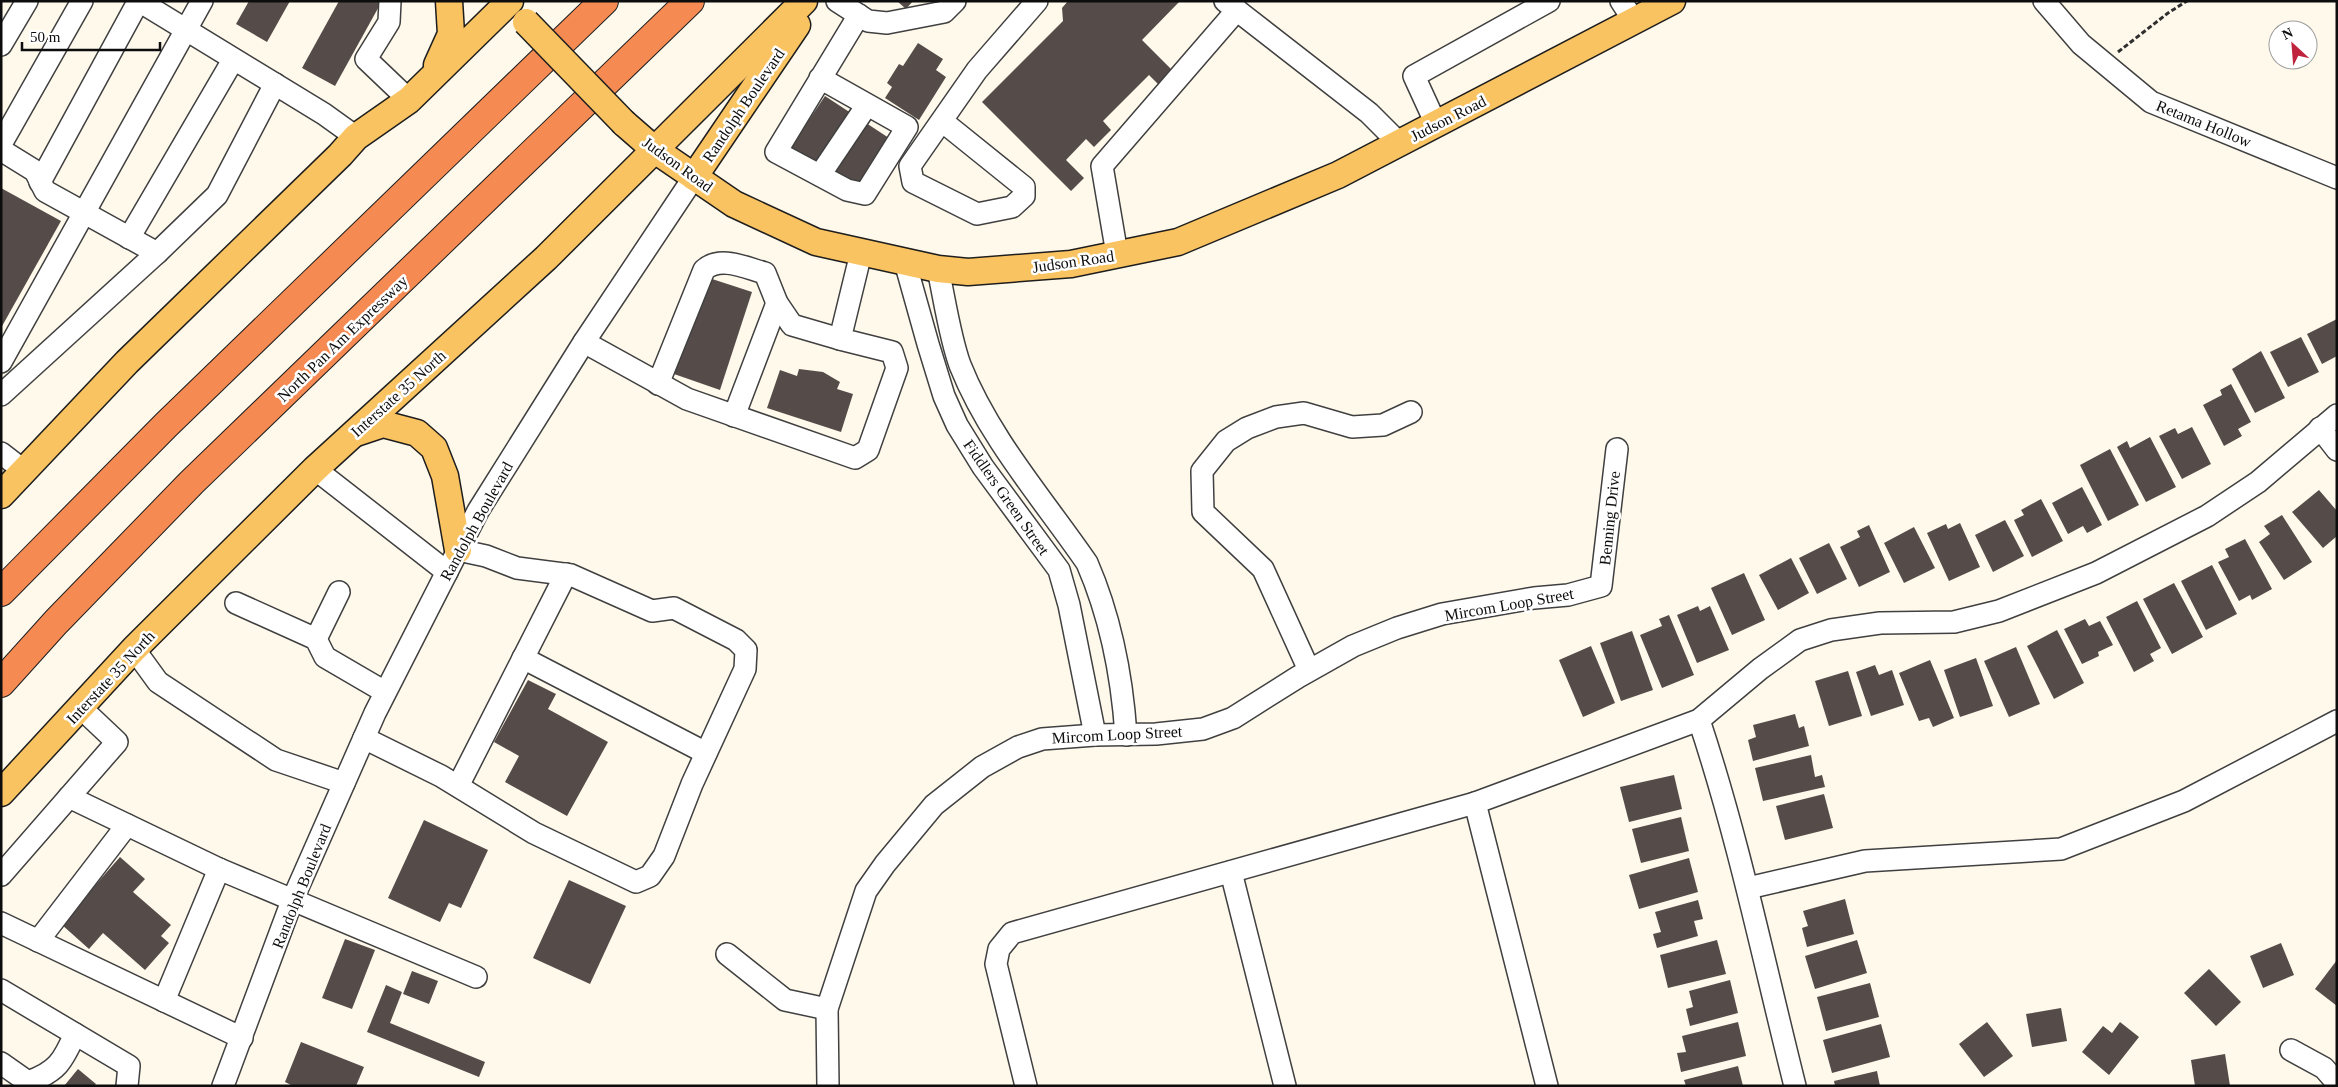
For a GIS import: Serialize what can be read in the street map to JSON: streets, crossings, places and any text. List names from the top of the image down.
{
  "streets": {
    "highway": ["North Pan Am Expressway"],
    "main road": ["Randolph Boulevard", "Judson Road", "Interstate 35 North"],
    "street": [
      "Retama Hollow",
      "Fiddlers Green Street",
      "Benning Drive",
      "Mircom Loop Street"
    ]
  },
  "crossings": [
    ["Randolph Boulevard", "Judson Road"],
    ["Judson Road", "Interstate 35 North"],
    ["Judson Road", "Fiddlers Green Street"],
    ["Fiddlers Green Street", "Mircom Loop Street"],
    ["Benning Drive", "Mircom Loop Street"]
  ],
  "scale_bar": "50 m",
  "north": "top left"
}
